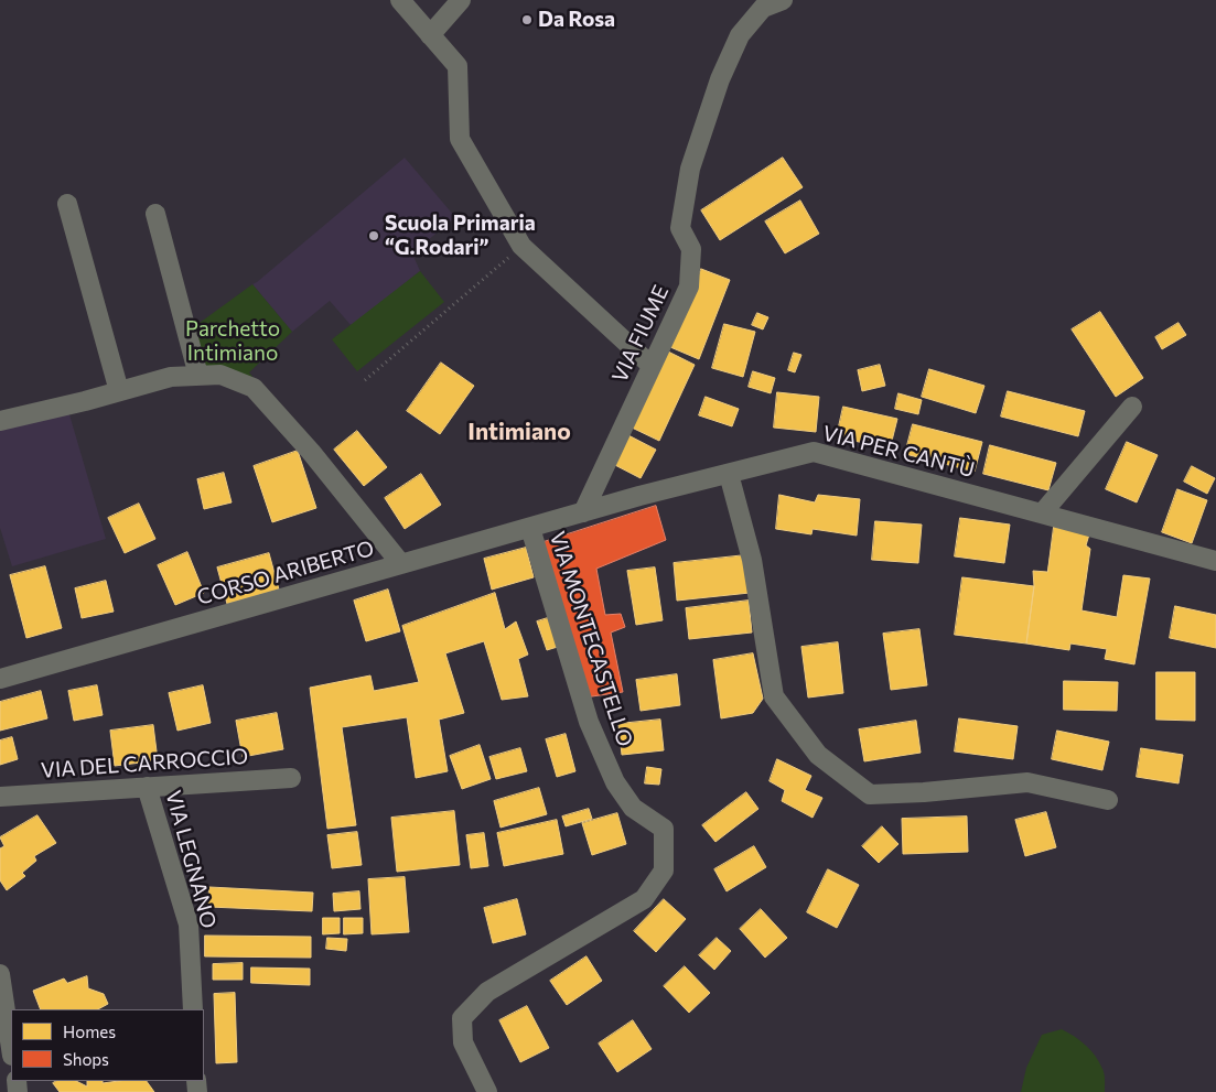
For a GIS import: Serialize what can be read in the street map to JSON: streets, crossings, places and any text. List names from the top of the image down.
{
  "streets": {
    "street": [
      "VIA FIUME",
      "VIA PER CANTÙ",
      "CORSO ARIBERTO",
      "VIA MONTECASTELLO",
      "VIA DEL CARROCCIO",
      "VIA LEGNANO"
    ]
  },
  "crossings": [
    ["VIA FIUME", "VIA PER CANTÙ"],
    ["VIA FIUME", "CORSO ARIBERTO"],
    ["VIA PER CANTÙ", "CORSO ARIBERTO"],
    ["CORSO ARIBERTO", "VIA MONTECASTELLO"],
    ["VIA DEL CARROCCIO", "VIA LEGNANO"]
  ],
  "districts": ["Intimiano"],
  "parks": ["Parchetto Intimiano"],
  "places": ["Da Rosa", "Scuola Primaria “G.Rodari”"],
  "legend": ["Homes", "Shops"]
}
